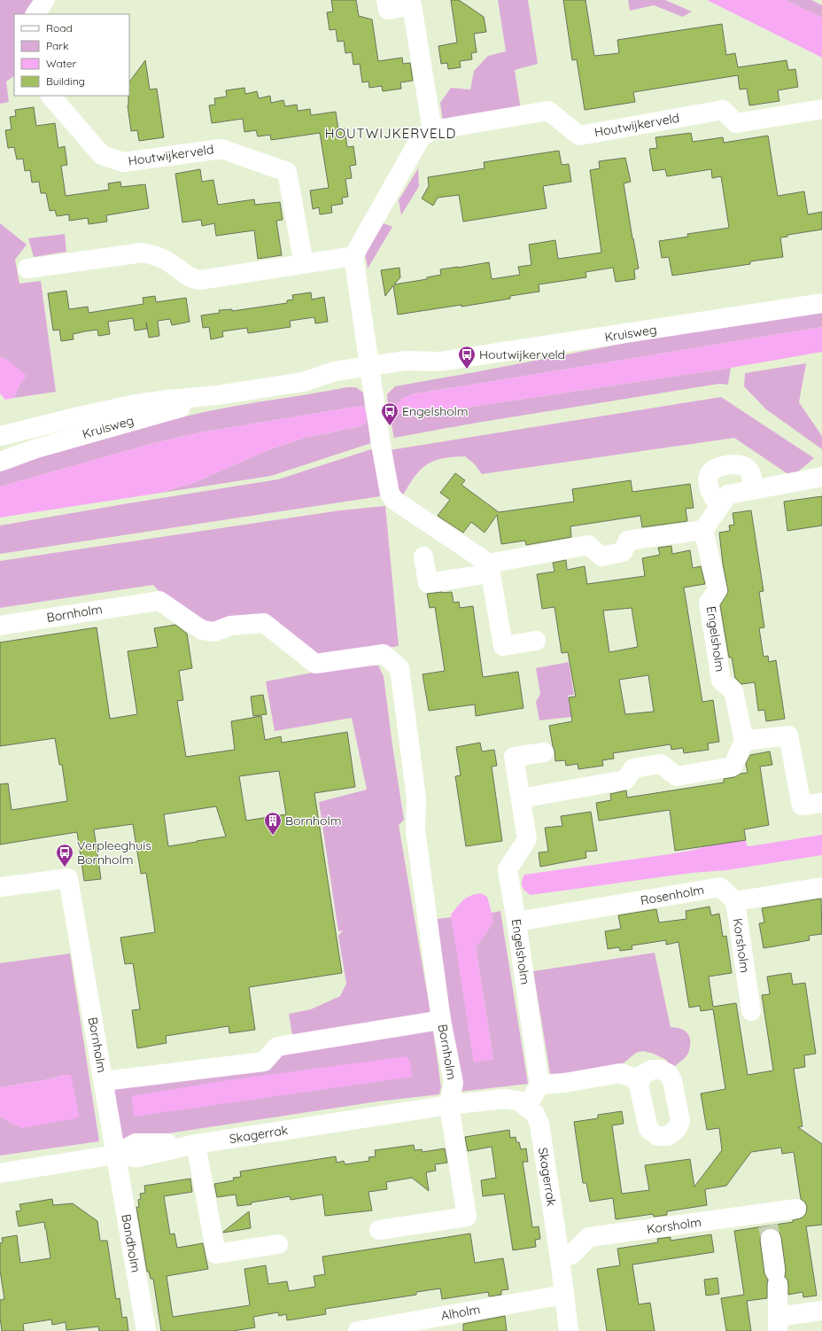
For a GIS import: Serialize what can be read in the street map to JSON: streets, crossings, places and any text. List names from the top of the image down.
{
  "streets": {
    "street": [
      "Houtwijkerveld",
      "Kruisweg",
      "Bornholm",
      "Engelsholm",
      "Rosenholm",
      "Korsholm",
      "Skagerrak",
      "Bandholm",
      "Alholm"
    ]
  },
  "crossings": [
    ["Bornholm", "Skagerrak"],
    ["Bornholm", "Bandholm"],
    ["Engelsholm", "Rosenholm"],
    ["Rosenholm", "Korsholm"],
    ["Korsholm", "Skagerrak"],
    ["Skagerrak", "Bandholm"],
    ["Skagerrak", "Alholm"]
  ],
  "districts": ["HOUTWIJKERVELD"],
  "places": {
    "bus stop": ["Houtwijkerveld", "Engelsholm", "Verpleeghuis Bornholm"],
    "building": ["Bornholm"]
  },
  "legend": [
    "Road",
    "Park",
    "Water",
    "Building"
  ]
}
